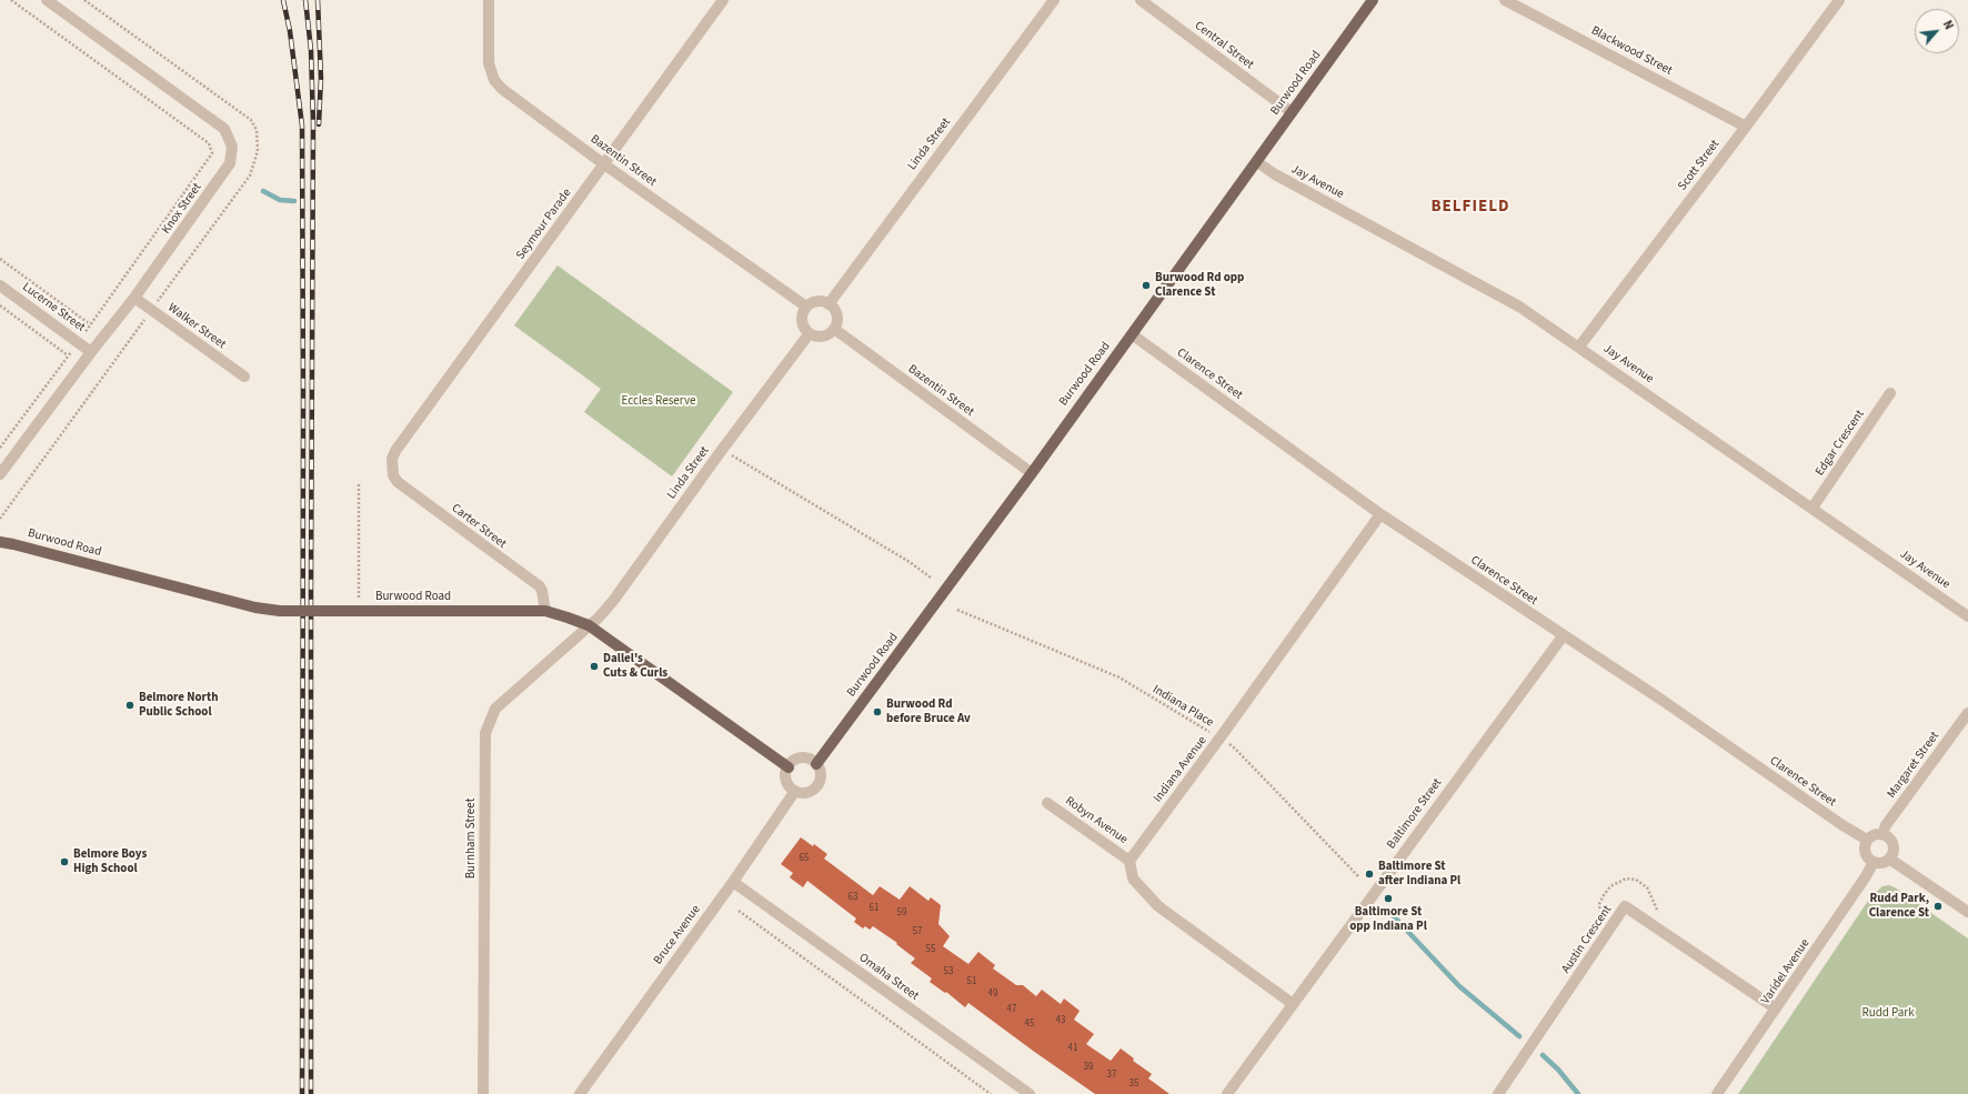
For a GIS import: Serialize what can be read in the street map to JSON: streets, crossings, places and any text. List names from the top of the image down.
{
  "streets": {
    "main road": ["Burwood Road"],
    "street": [
      "Central Street",
      "Blackwood Street",
      "Linda Street",
      "Bazentin Street",
      "Scott Street",
      "Jay Avenue",
      "Knox Street",
      "Seymour Parade",
      "Lucerne Street",
      "Walker Street",
      "Clarence Street",
      "Edgar Crescent",
      "Carter Street",
      "Margaret Street",
      "Indiana Avenue",
      "Baltimore Street",
      "Robyn Avenue",
      "Burnham Street",
      "Bruce Avenue",
      "Austin Crescent",
      "Varidel Avenue",
      "Omaha Street"
    ],
    "path": ["Indiana Place"]
  },
  "crossings": [
    ["Central Street", "Burwood Road"],
    ["Blackwood Street", "Scott Street"],
    ["Burwood Road", "Linda Street"],
    ["Burwood Road", "Bazentin Street"],
    ["Burwood Road", "Jay Avenue"],
    ["Burwood Road", "Clarence Street"],
    ["Burwood Road", "Carter Street"],
    ["Burwood Road", "Burnham Street"],
    ["Burwood Road", "Bruce Avenue"],
    ["Linda Street", "Bazentin Street"],
    ["Linda Street", "Burnham Street"],
    ["Bazentin Street", "Seymour Parade"],
    ["Scott Street", "Jay Avenue"],
    ["Jay Avenue", "Edgar Crescent"],
    ["Knox Street", "Lucerne Street"],
    ["Knox Street", "Walker Street"],
    ["Seymour Parade", "Carter Street"],
    ["Clarence Street", "Margaret Street"],
    ["Clarence Street", "Indiana Avenue"],
    ["Clarence Street", "Baltimore Street"],
    ["Clarence Street", "Varidel Avenue"],
    ["Indiana Place", "Indiana Avenue"],
    ["Margaret Street", "Varidel Avenue"],
    ["Indiana Avenue", "Robyn Avenue"],
    ["Bruce Avenue", "Omaha Street"],
    ["Austin Crescent", "Varidel Avenue"]
  ],
  "districts": ["BELFIELD"],
  "parks": ["Eccles Reserve", "Rudd Park"],
  "places": [
    "Burwood Rd opp Clarence St",
    "Dallel's Cuts & Curls",
    "Belmore North Public School",
    "Burwood Rd before Bruce Av",
    "Belmore Boys High School",
    "Baltimore St after Indiana Pl",
    "Baltimore St opp Indiana Pl",
    "Rudd Park, Clarence St"
  ],
  "house_numbers": [
    "65",
    "63",
    "61",
    "59",
    "57",
    "55",
    "53",
    "51",
    "49",
    "47",
    "43",
    "45",
    "41",
    "39",
    "37",
    "35"
  ],
  "north": "top right"
}
